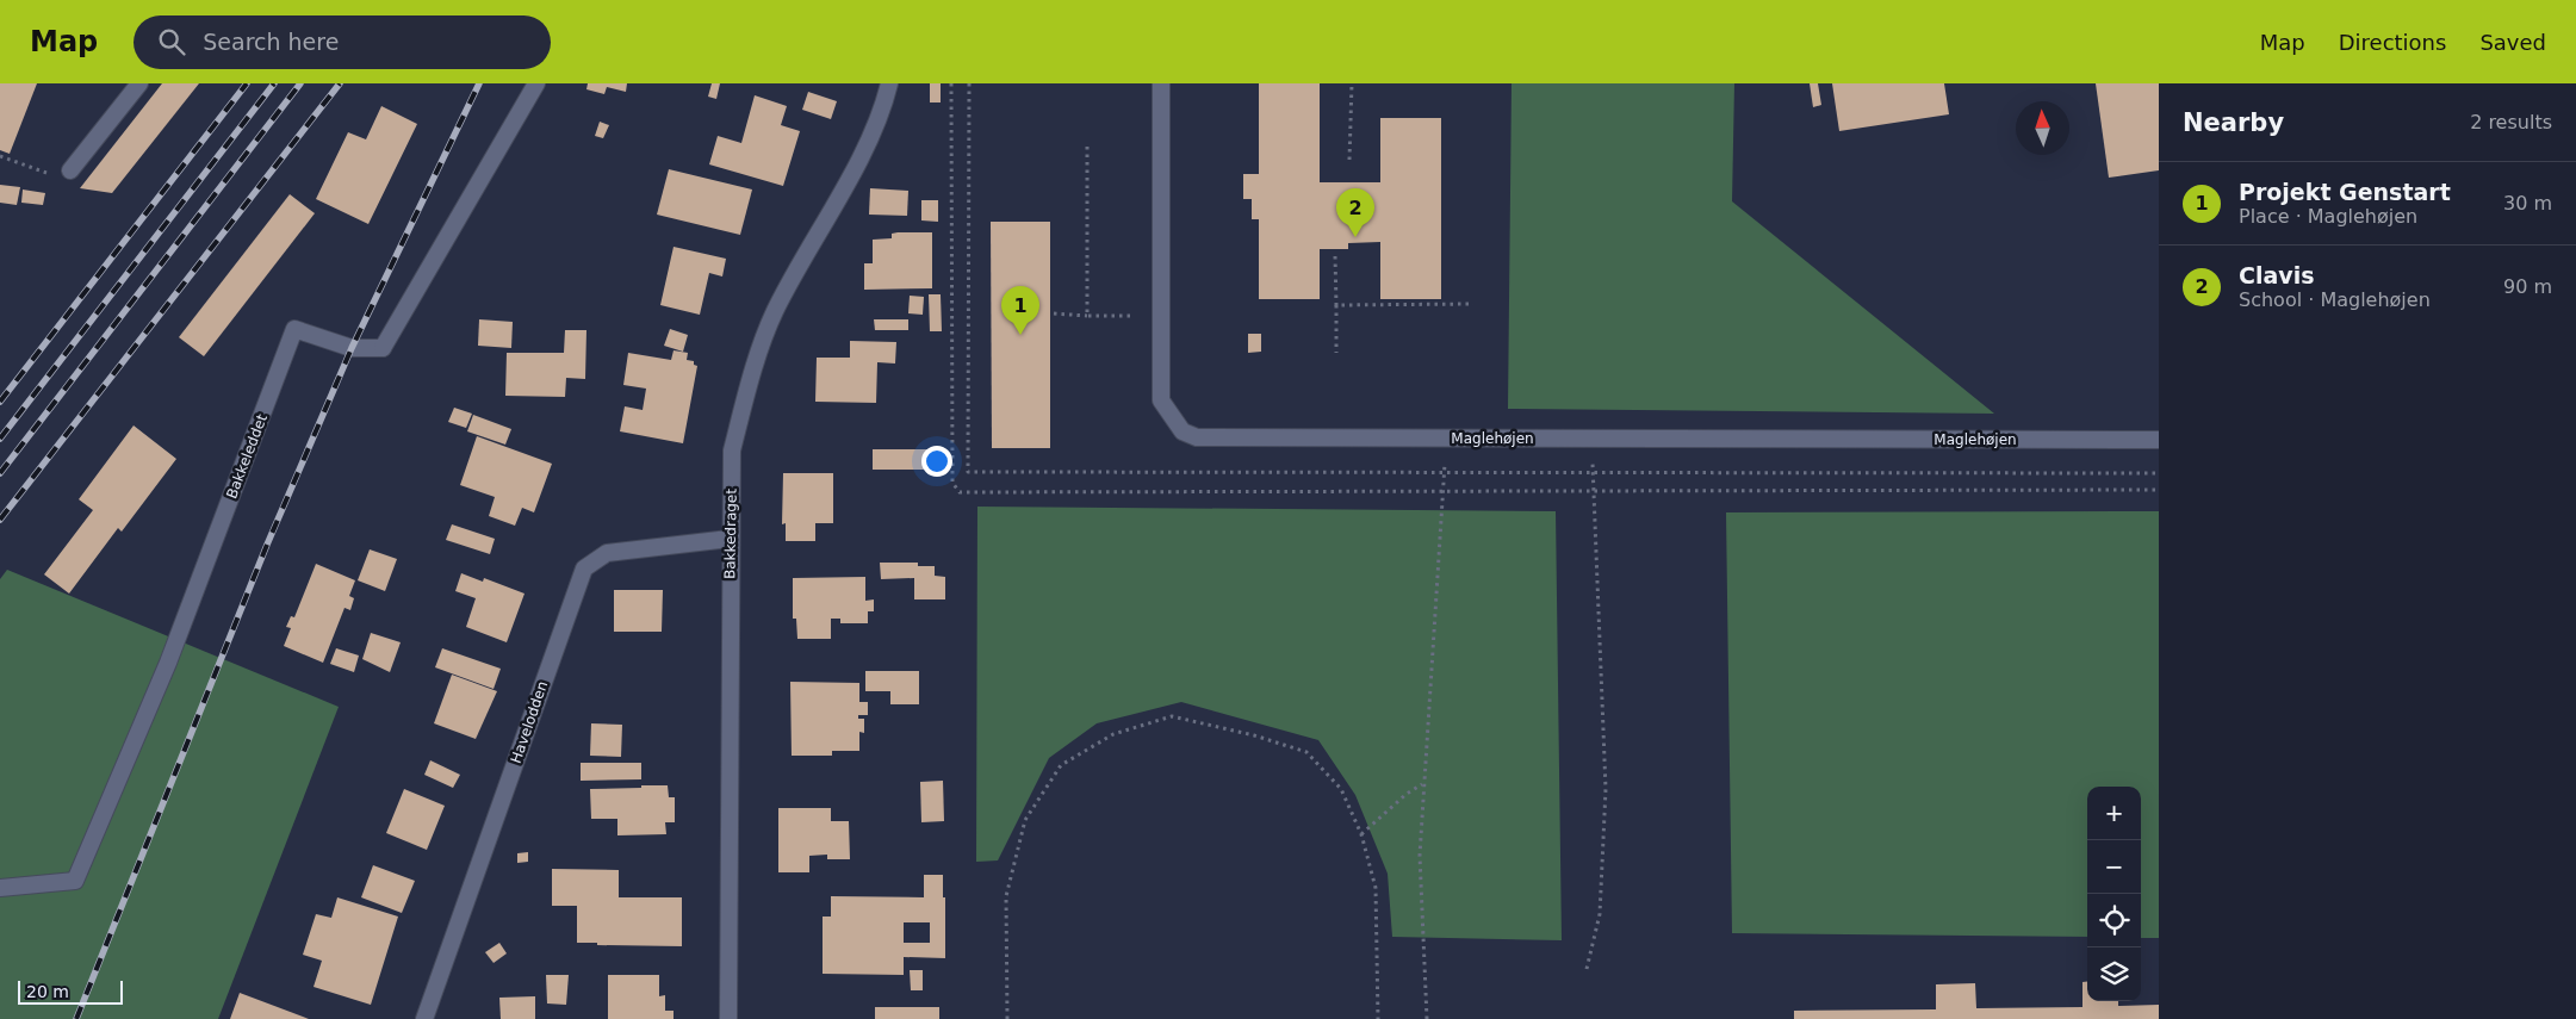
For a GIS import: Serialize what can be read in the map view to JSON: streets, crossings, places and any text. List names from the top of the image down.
{
  "streets": {
    "street": [
      "Maglehøjen",
      "Bakkeleddet",
      "Bakkedraget",
      "Havelodden"
    ]
  },
  "crossings": [
    ["Bakkedraget", "Havelodden"]
  ],
  "scale_bar": "20 m",
  "north": "top",
  "page": {
    "header": "Map",
    "search": "Search here",
    "nav": ["Map", "Directions", "Saved"],
    "heading": ["Nearby", "2 results"],
    "list": [
      {
        "mark": "1",
        "name": "Projekt Genstart",
        "note": "Place · Maglehøjen",
        "value": "30 m"
      },
      {
        "mark": "2",
        "name": "Clavis",
        "note": "School · Maglehøjen",
        "value": "90 m"
      }
    ],
    "pins": ["2", "1"],
    "map_buttons": ["+", "−"],
    "scale": "20 m"
  }
}
